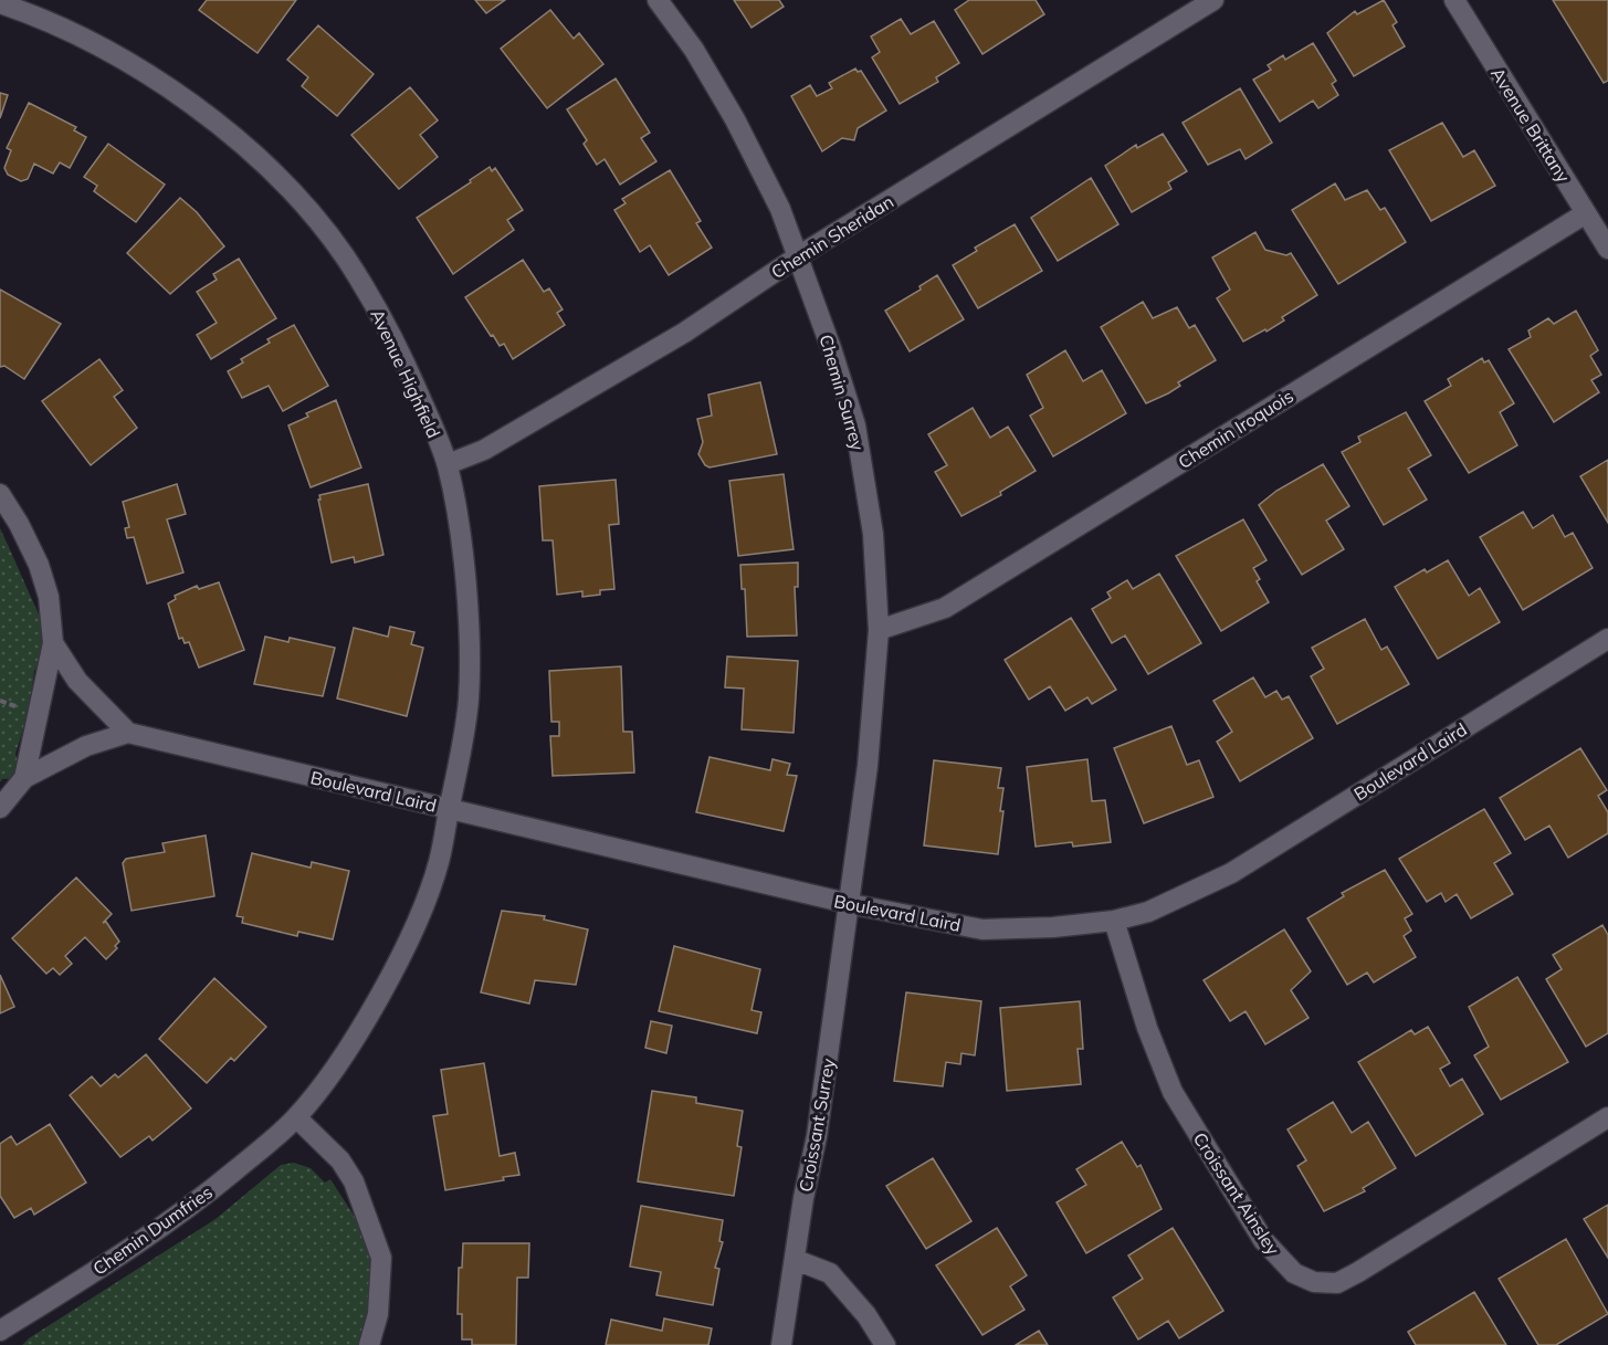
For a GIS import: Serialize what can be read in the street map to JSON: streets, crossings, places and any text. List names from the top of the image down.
{
  "streets": {
    "street": [
      "Avenue Brittany",
      "Chemin Sheridan",
      "Avenue Highfield",
      "Chemin Surrey",
      "Chemin Iroquois",
      "Boulevard Laird",
      "Croissant Surrey",
      "Croissant Ainsley",
      "Chemin Dumfries"
    ]
  },
  "crossings": [
    ["Avenue Brittany", "Chemin Iroquois"],
    ["Chemin Sheridan", "Avenue Highfield"],
    ["Chemin Sheridan", "Chemin Surrey"],
    ["Avenue Highfield", "Boulevard Laird"],
    ["Avenue Highfield", "Chemin Dumfries"],
    ["Chemin Surrey", "Chemin Iroquois"],
    ["Chemin Surrey", "Boulevard Laird"],
    ["Chemin Surrey", "Croissant Surrey"],
    ["Boulevard Laird", "Croissant Surrey"],
    ["Boulevard Laird", "Croissant Ainsley"],
    ["Boulevard Laird", "Chemin Dumfries"]
  ]
}
